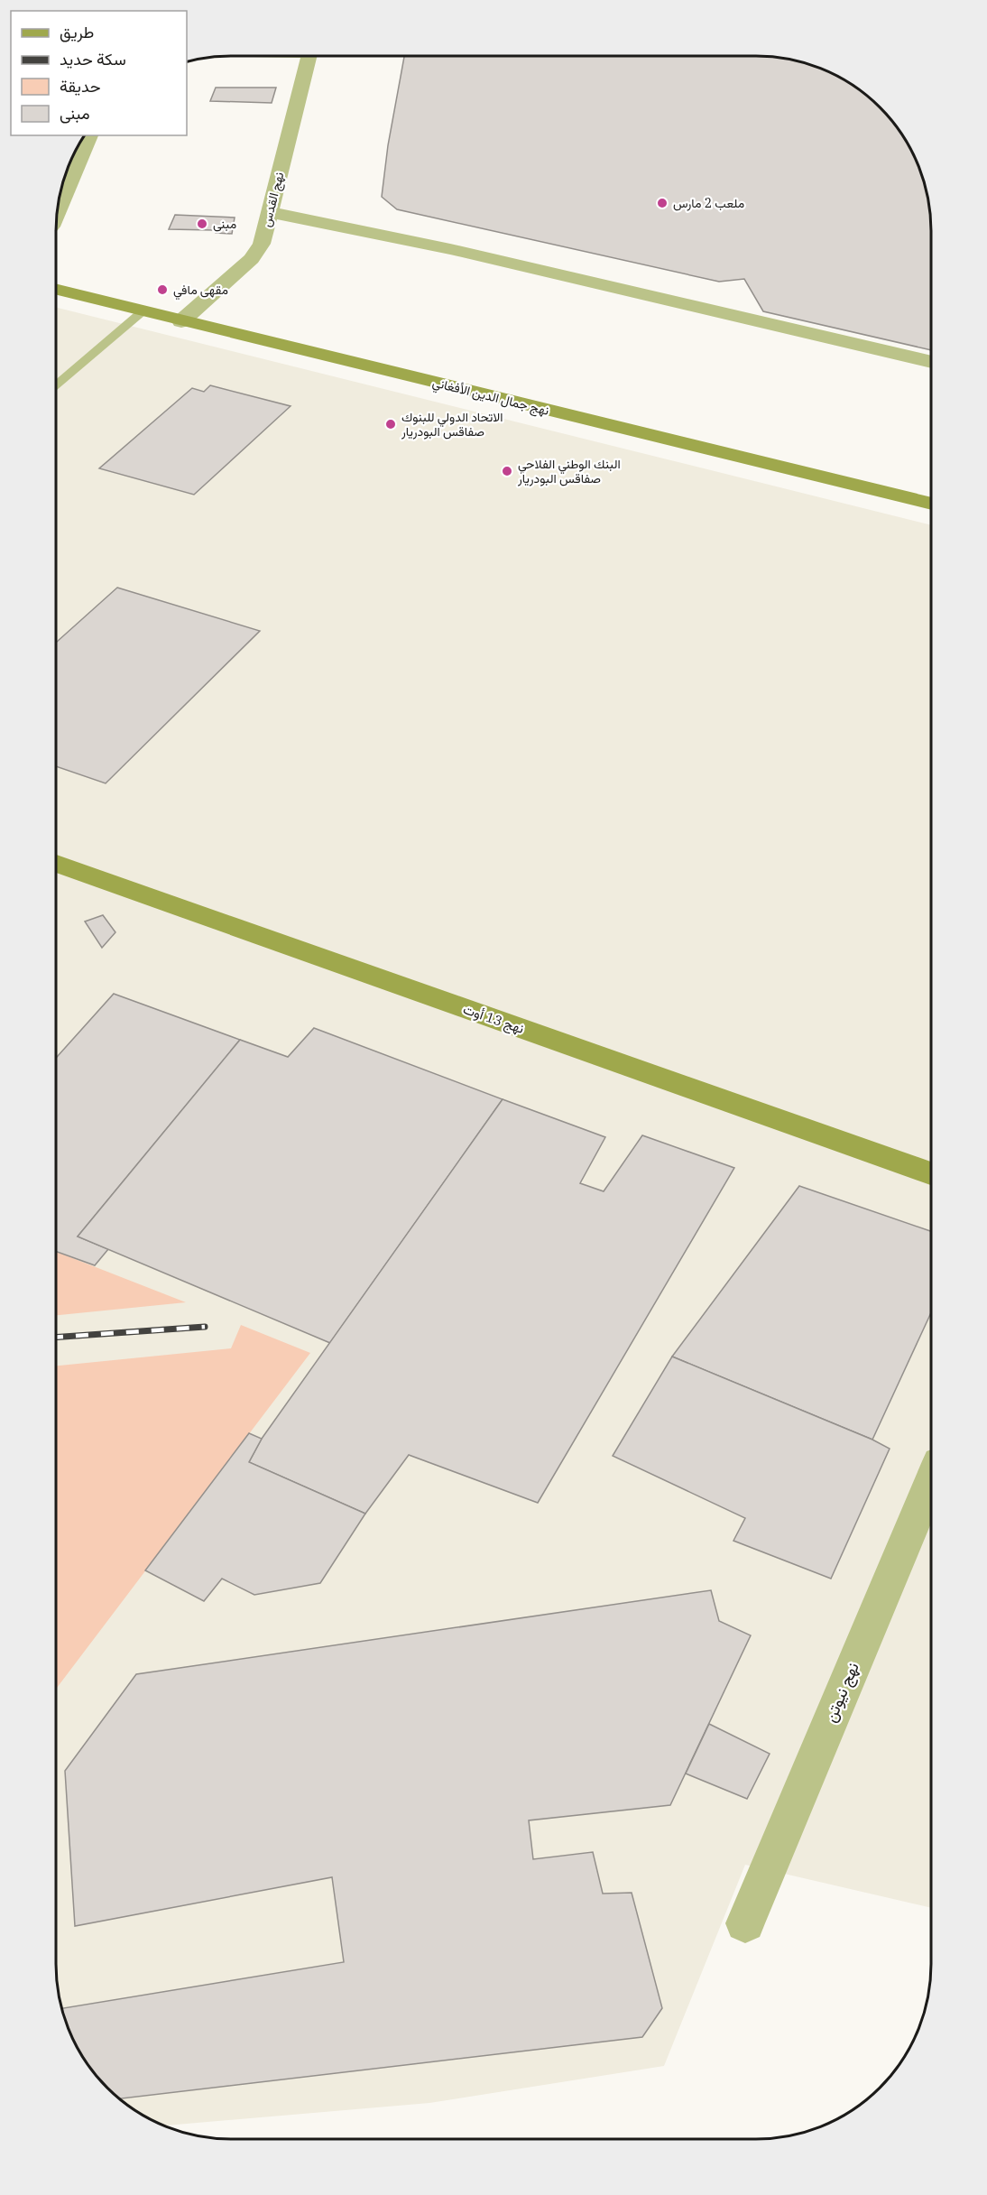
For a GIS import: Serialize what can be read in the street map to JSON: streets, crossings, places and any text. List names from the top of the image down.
{
  "streets": {
    "main road": ["نهج جمال الدين الأفغاني", "نهج 13 أوت"],
    "street": ["نهج القدس", "نهج نيوتن"]
  },
  "crossings": [
    ["نهج القدس", "نهج جمال الدين الأفغاني"]
  ],
  "places": [
    "ملعب 2 مارس",
    "مبنى",
    "مقهى مافي",
    "الاتحاد الدولي للبنوك صفاقس البودريار",
    "البنك الوطني الفلاحي صفاقس البودريار"
  ],
  "legend": [
    "طريق",
    "سكة حديد",
    "حديقة",
    "مبنى"
  ]
}
